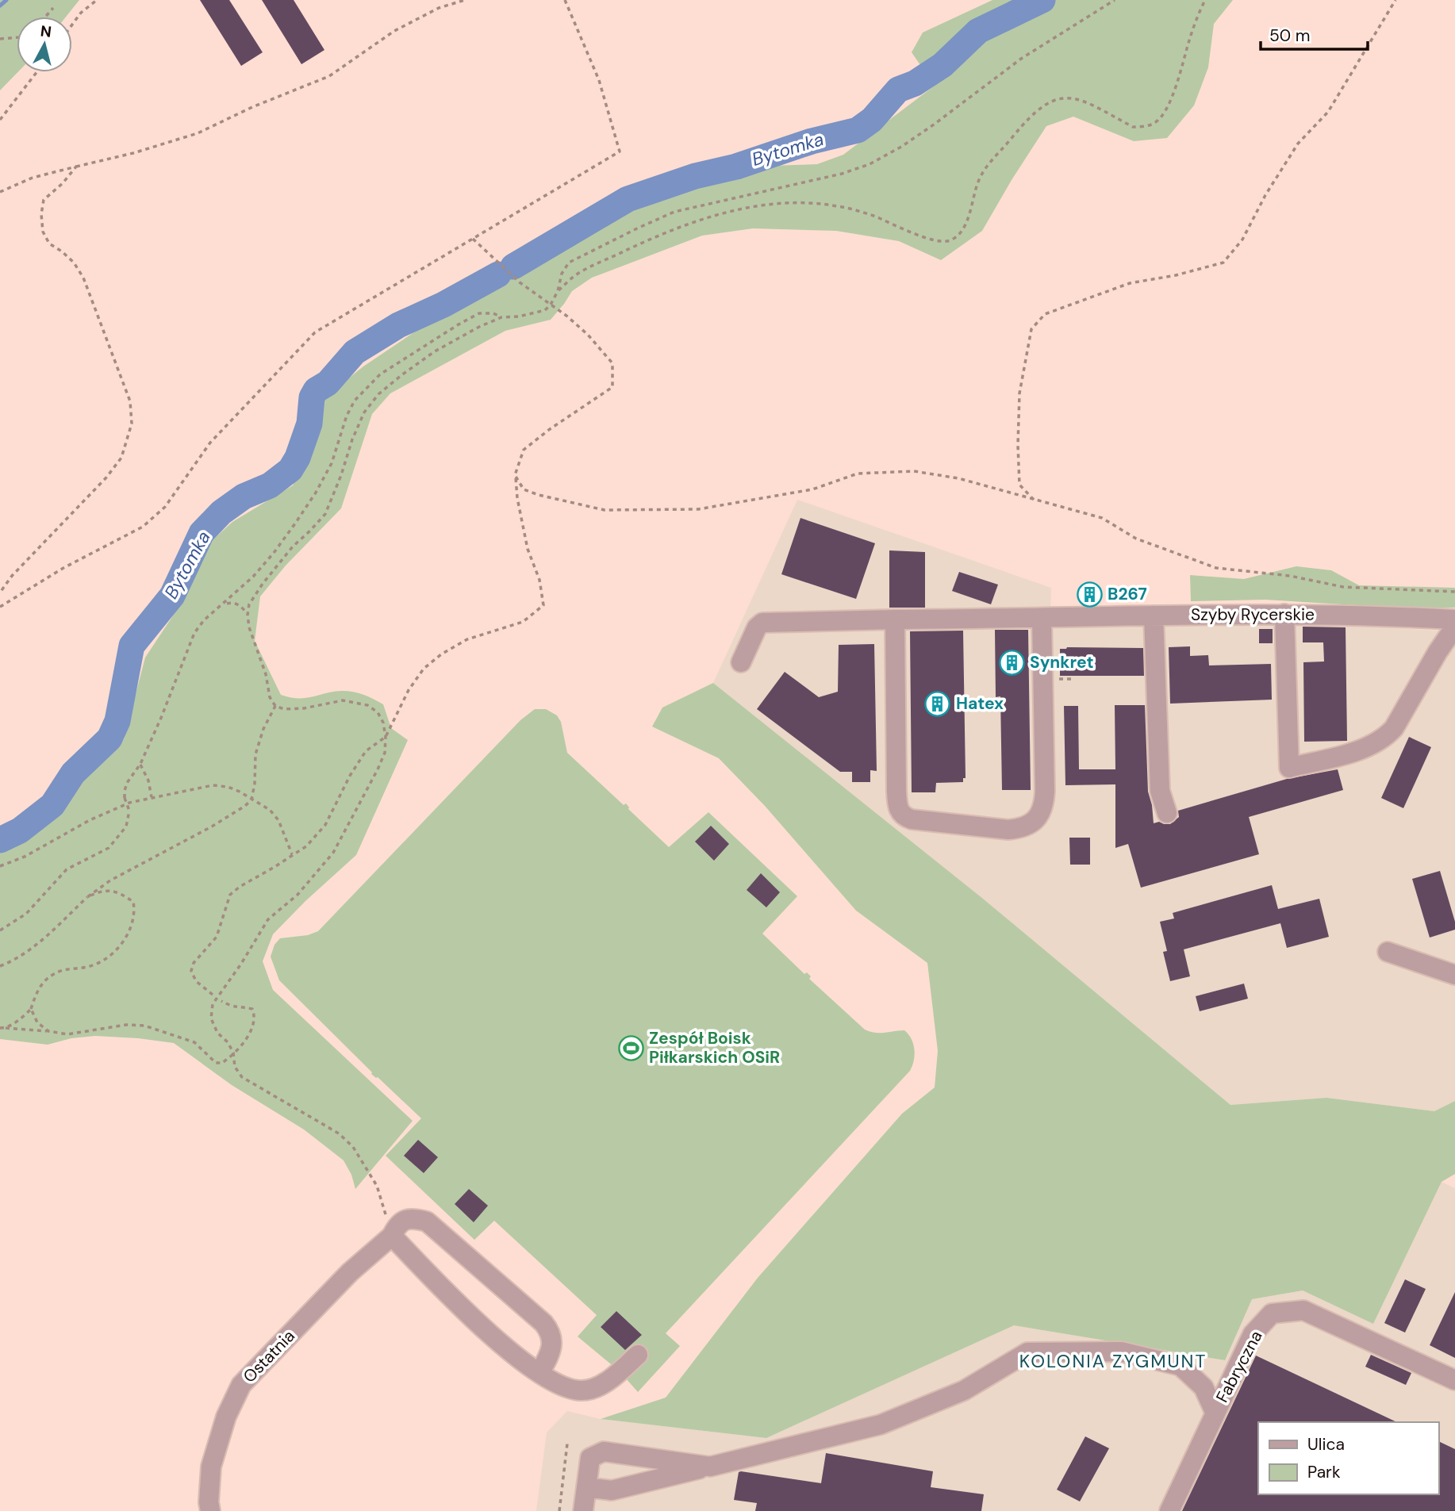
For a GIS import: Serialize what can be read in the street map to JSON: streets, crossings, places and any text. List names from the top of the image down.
{
  "streets": {
    "street": ["Szyby Rycerskie", "Ostatnia", "Fabryczna"]
  },
  "districts": ["KOLONIA ZYGMUNT"],
  "water": ["Bytomka"],
  "places": {
    "building": ["B267", "Synkret", "Hatex"],
    "sports": ["Zespół Boisk Piłkarskich OSiR"]
  },
  "legend": ["Ulica", "Park"],
  "scale_bar": "50 m",
  "north": "top"
}
